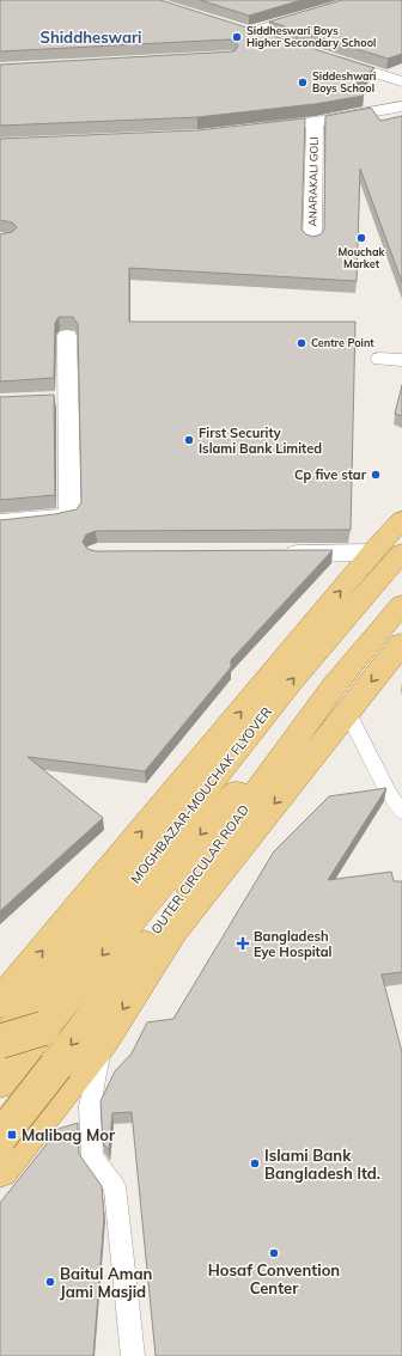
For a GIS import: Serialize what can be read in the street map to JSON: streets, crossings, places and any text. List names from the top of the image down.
{
  "streets": {
    "main road": ["MOGHBAZAR-MOUCHAK FLYOVER", "OUTER CIRCULAR ROAD"],
    "street": ["ANARAKALI GOLI"]
  },
  "districts": ["Shiddheswari"],
  "places": {
    "other": [
      "Siddheswari Boys Higher Secondary School",
      "Siddeshwari Boys School",
      "Mouchak Market",
      "Centre Point",
      "First Security Islami Bank Limited",
      "Cp five star",
      "Islami Bank Bangladesh ltd.",
      "Hosaf Convention Center",
      "Baitul Aman Jami Masjid"
    ],
    "health": ["Bangladesh Eye Hospital"],
    "transit": ["Malibag Mor"]
  }
}
